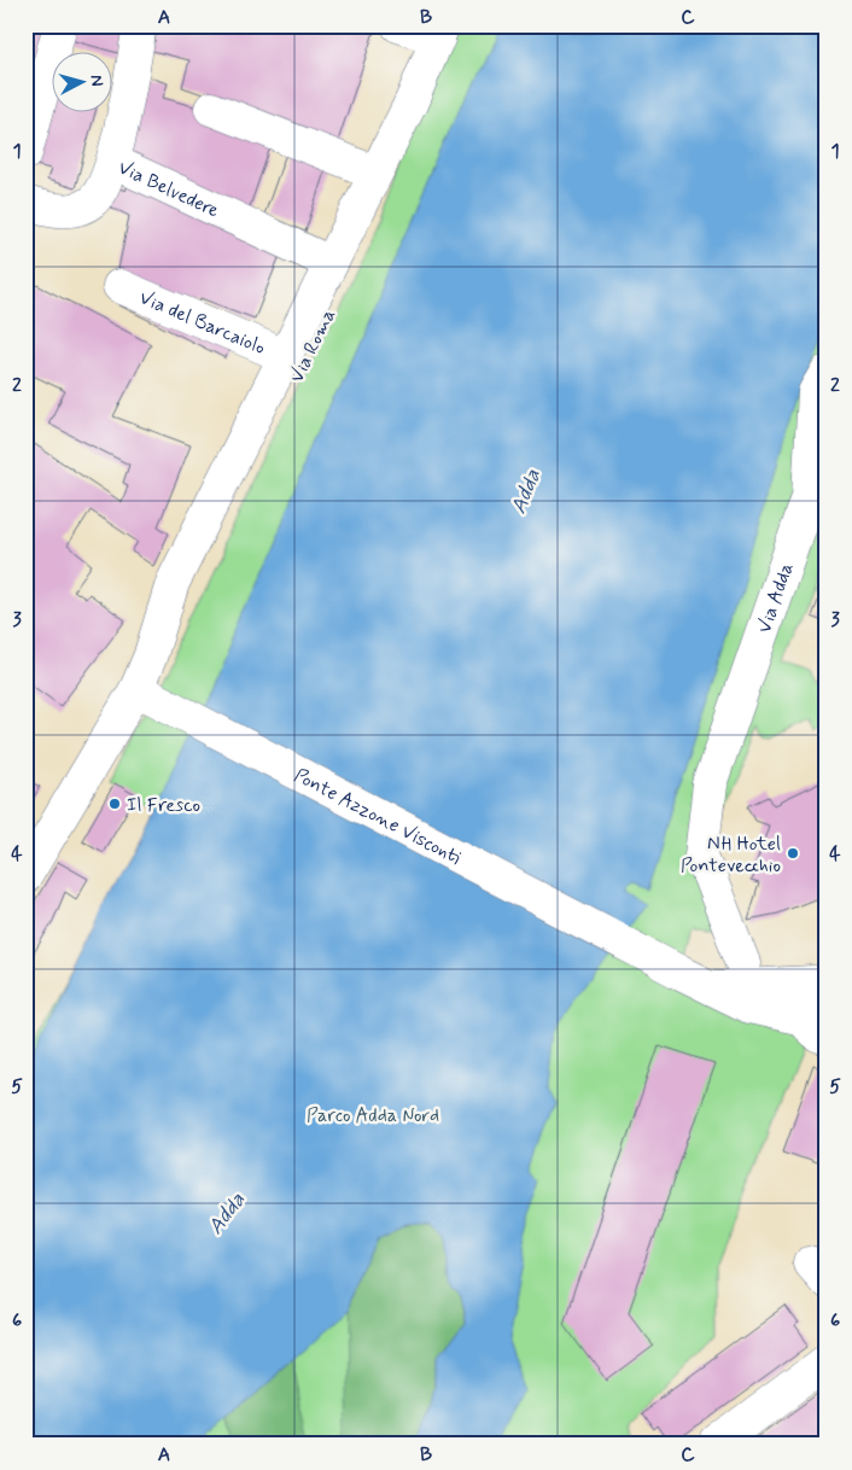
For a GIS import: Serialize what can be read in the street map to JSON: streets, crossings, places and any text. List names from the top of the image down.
{
  "streets": {
    "street": [
      "Via Belvedere",
      "Via del Barcaiolo",
      "Via Roma",
      "Via Adda",
      "Ponte Azzone Visconti"
    ]
  },
  "crossings": [
    ["Via Belvedere", "Via Roma"],
    ["Via del Barcaiolo", "Via Roma"],
    ["Via Roma", "Ponte Azzone Visconti"]
  ],
  "water": ["Adda"],
  "parks": ["Parco Adda Nord"],
  "places": ["Il Fresco", "NH Hotel Pontevecchio"],
  "north": "right",
  "grid": {
    "columns": ["A", "B", "C"],
    "rows": [
      "1",
      "2",
      "3",
      "4",
      "5",
      "6"
    ]
  }
}
